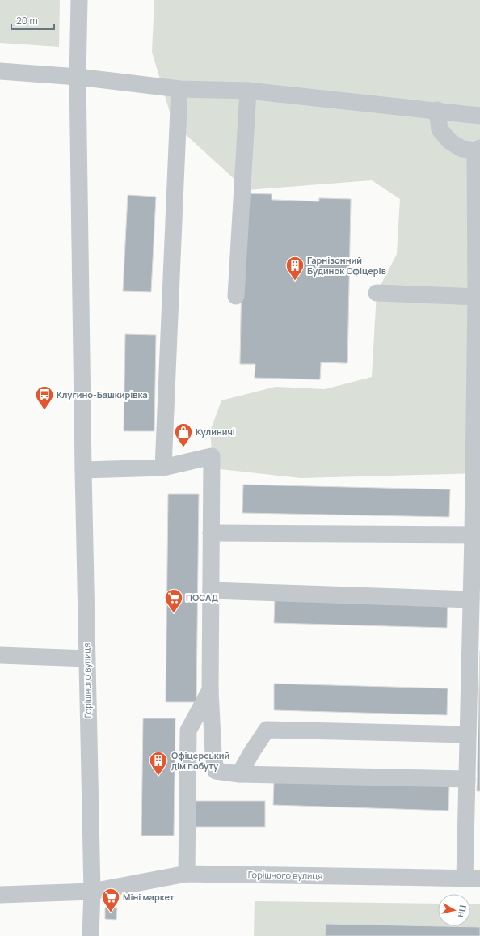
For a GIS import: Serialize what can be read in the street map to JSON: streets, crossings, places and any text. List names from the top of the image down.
{
  "streets": {
    "street": ["Горішного вулиця"]
  },
  "places": {
    "building": ["Гарнізонний Будинок Офіцерів", "Офіцерський дім побуту"],
    "bus stop": ["Клугино-Башкирівка"],
    "shop": ["Кулиничі"],
    "supermarket": ["ПОСАД", "Міні маркет"]
  },
  "scale_bar": "20 m",
  "north": "right"
}
